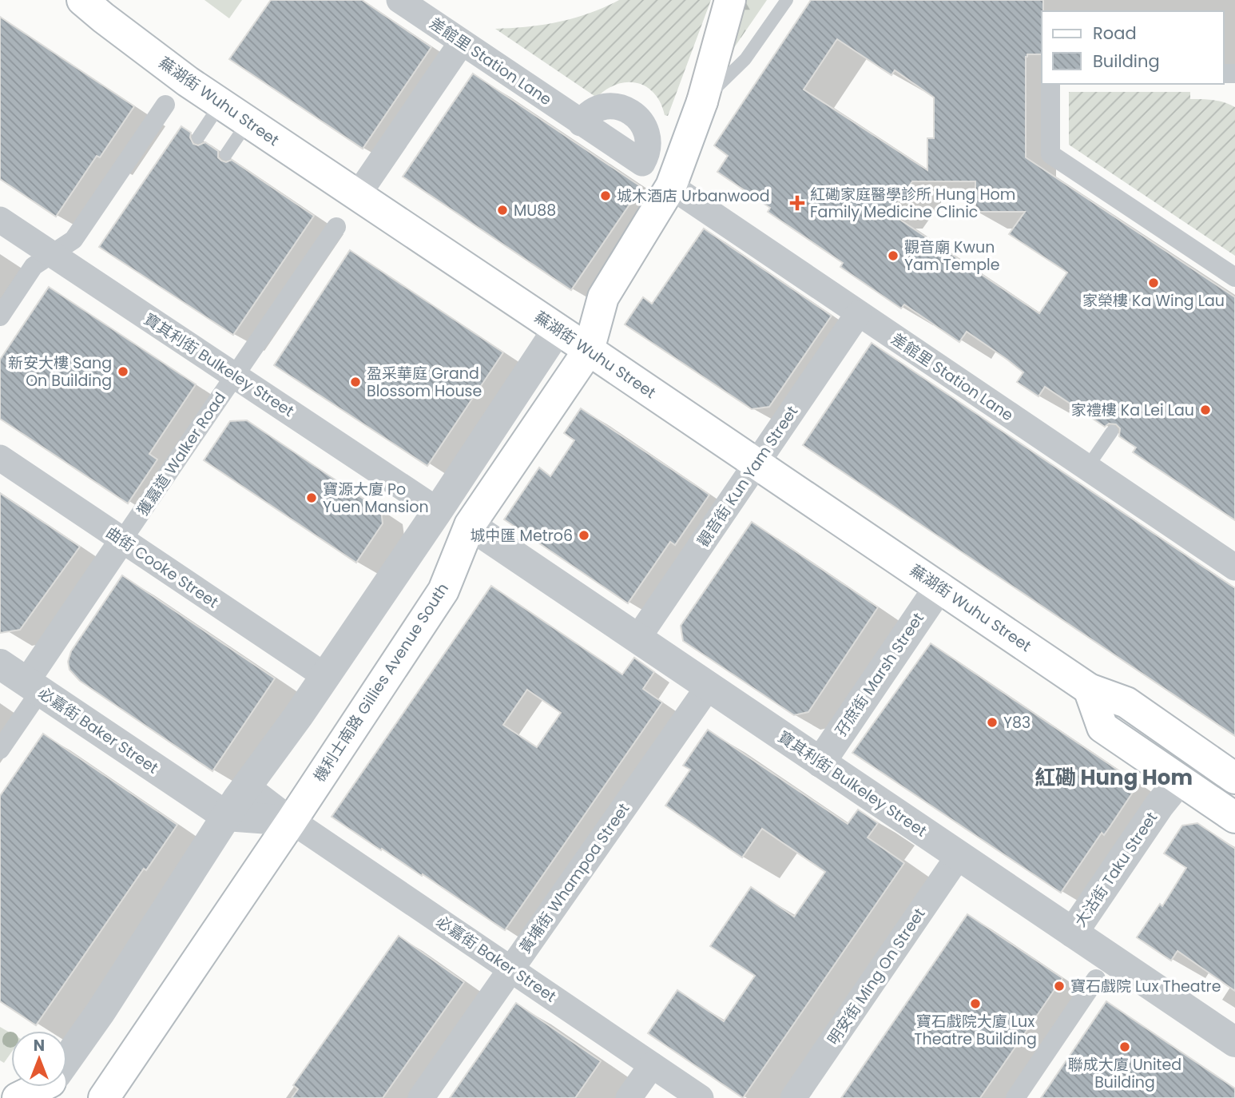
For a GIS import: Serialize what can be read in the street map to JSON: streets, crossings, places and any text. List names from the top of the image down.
{
  "streets": {
    "main road": ["蕪湖街 Wuhu Street", "機利士南路 Gillies Avenue South"],
    "street": [
      "差館里 Station Lane",
      "寶其利街 Bulkeley Street",
      "獲嘉道 Walker Road",
      "觀音街 Kun Yam Street",
      "曲街 Cooke Street",
      "孖庶街 Marsh Street",
      "必嘉街 Baker Street",
      "大沽街 Taku Street",
      "黃埔街 Whampoa Street",
      "明安街 Ming On Street"
    ]
  },
  "crossings": [
    ["差館里 Station Lane", "觀音街 Kun Yam Street"],
    ["差館里 Station Lane", "機利士南路 Gillies Avenue South"],
    ["蕪湖街 Wuhu Street", "觀音街 Kun Yam Street"],
    ["蕪湖街 Wuhu Street", "孖庶街 Marsh Street"],
    ["蕪湖街 Wuhu Street", "機利士南路 Gillies Avenue South"],
    ["寶其利街 Bulkeley Street", "獲嘉道 Walker Road"],
    ["寶其利街 Bulkeley Street", "觀音街 Kun Yam Street"],
    ["寶其利街 Bulkeley Street", "孖庶街 Marsh Street"],
    ["寶其利街 Bulkeley Street", "機利士南路 Gillies Avenue South"],
    ["寶其利街 Bulkeley Street", "大沽街 Taku Street"],
    ["寶其利街 Bulkeley Street", "黃埔街 Whampoa Street"],
    ["寶其利街 Bulkeley Street", "明安街 Ming On Street"],
    ["獲嘉道 Walker Road", "曲街 Cooke Street"],
    ["獲嘉道 Walker Road", "必嘉街 Baker Street"],
    ["機利士南路 Gillies Avenue South", "必嘉街 Baker Street"],
    ["必嘉街 Baker Street", "黃埔街 Whampoa Street"]
  ],
  "districts": ["紅磡 Hung Hom"],
  "places": {
    "other": [
      "城木酒店 Urbanwood",
      "MU88",
      "觀音廟 Kwun Yam Temple",
      "家榮樓 Ka Wing Lau",
      "新安大樓 Sang On Building",
      "盈采華庭 Grand Blossom House",
      "家禮樓 Ka Lei Lau",
      "寶源大廈 Po Yuen Mansion",
      "城中匯 Metro6",
      "Y83",
      "寶石戲院 Lux Theatre",
      "寶石戲院大廈 Lux Theatre Building",
      "聯成大廈 United Building"
    ],
    "health": ["紅磡家庭醫學診所 Hung Hom Family Medicine Clinic"]
  },
  "legend": ["Road", "Building"],
  "north": "top"
}
